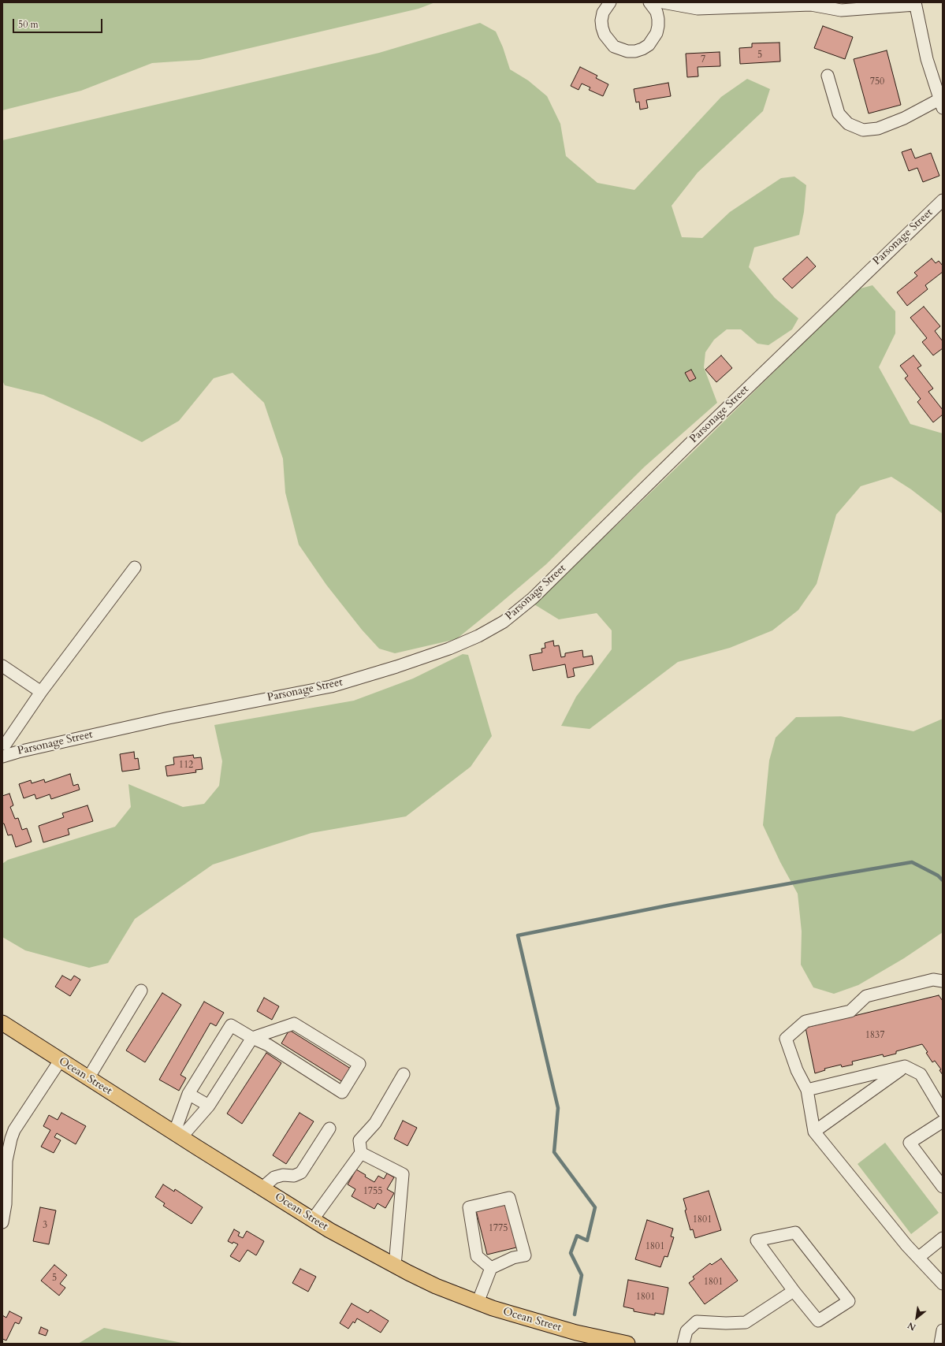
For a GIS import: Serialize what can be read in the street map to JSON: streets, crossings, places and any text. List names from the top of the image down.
{
  "streets": {
    "main road": ["Ocean Street"],
    "street": ["Parsonage Street"]
  },
  "house_numbers": [
    "5",
    "7",
    "750",
    "112",
    "1837",
    "1755",
    "1801",
    "3",
    "1775",
    "1801",
    "5",
    "1801",
    "1801"
  ],
  "scale_bar": "50 m",
  "north": "bottom left"
}
